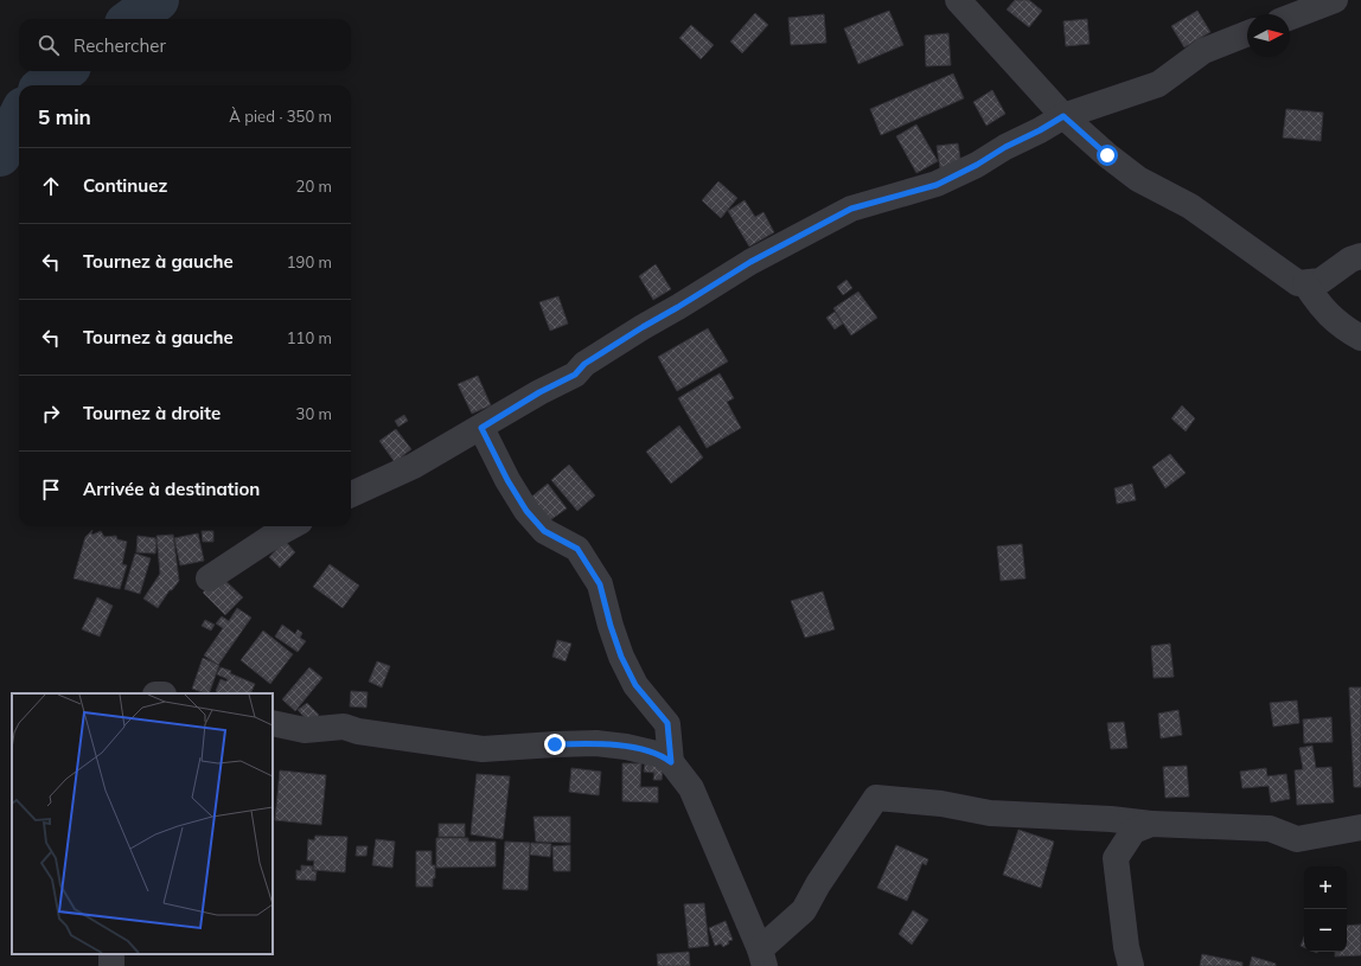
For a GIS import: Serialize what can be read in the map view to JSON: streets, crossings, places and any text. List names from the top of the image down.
{
  "north": "right",
  "page": {
    "search": "Rechercher",
    "heading": ["5 min", "À pied · 350 m"],
    "list": [
      ["Continuez", "20 m"],
      ["Tournez à gauche", "190 m"],
      ["Tournez à gauche", "110 m"],
      ["Tournez à droite", "30 m"],
      "Arrivée à destination"
    ],
    "map_buttons": ["+", "−"]
  }
}
